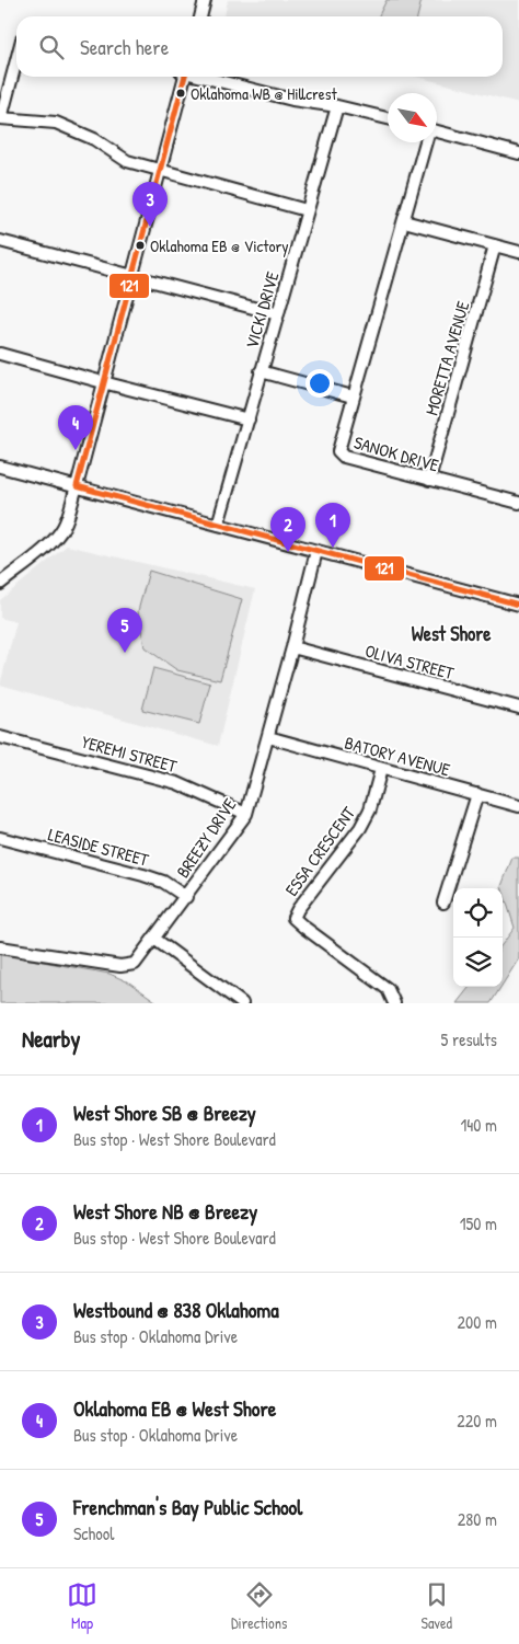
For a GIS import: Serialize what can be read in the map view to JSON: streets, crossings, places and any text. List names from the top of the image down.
{
  "streets": {
    "street": [
      "VICKI DRIVE",
      "MORETTA AVENUE",
      "SANOK DRIVE",
      "OLIVA STREET",
      "YEREMI STREET",
      "BATORY AVENUE",
      "BREEZY DRIVE",
      "LEASIDE STREET",
      "ESSA CRESCENT"
    ]
  },
  "crossings": [
    ["MORETTA AVENUE", "SANOK DRIVE"],
    ["OLIVA STREET", "BREEZY DRIVE"],
    ["YEREMI STREET", "BREEZY DRIVE"],
    ["BATORY AVENUE", "BREEZY DRIVE"],
    ["BATORY AVENUE", "ESSA CRESCENT"],
    ["BREEZY DRIVE", "LEASIDE STREET"]
  ],
  "districts": ["West Shore"],
  "places": ["Oklahoma WB @ Hillcrest", "Oklahoma EB @ Victory"],
  "lines": ["transit line 121"],
  "north": "bottom right",
  "page": {
    "search": "Search here",
    "pins": [
      "3",
      "4",
      "1",
      "2",
      "5"
    ],
    "heading": ["Nearby", "5 results"],
    "list": [
      {
        "mark": "1",
        "name": "West Shore SB @ Breezy",
        "note": "Bus stop · West Shore Boulevard",
        "value": "140 m"
      },
      {
        "mark": "2",
        "name": "West Shore NB @ Breezy",
        "note": "Bus stop · West Shore Boulevard",
        "value": "150 m"
      },
      {
        "mark": "3",
        "name": "Westbound @ 838 Oklahoma",
        "note": "Bus stop · Oklahoma Drive",
        "value": "200 m"
      },
      {
        "mark": "4",
        "name": "Oklahoma EB @ West Shore",
        "note": "Bus stop · Oklahoma Drive",
        "value": "220 m"
      },
      {
        "mark": "5",
        "name": "Frenchman's Bay Public School",
        "note": "School",
        "value": "280 m"
      }
    ],
    "nav": ["Map", "Directions", "Saved"]
  }
}
